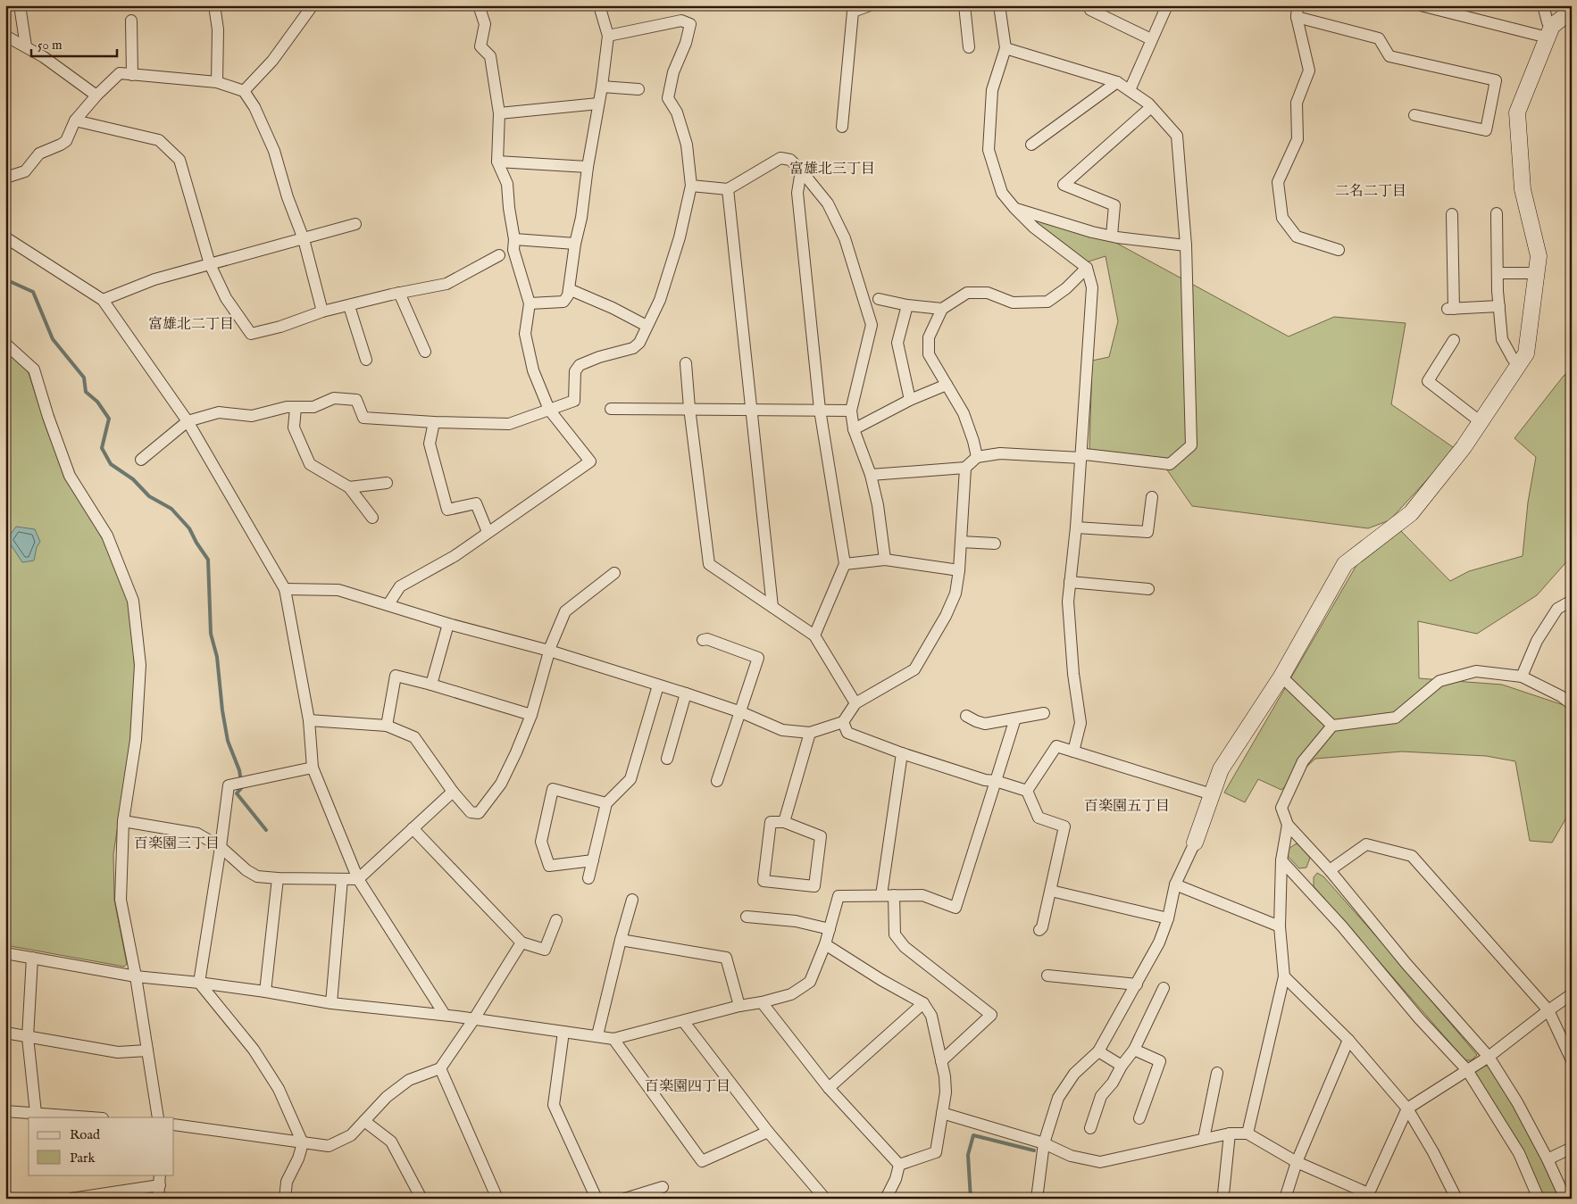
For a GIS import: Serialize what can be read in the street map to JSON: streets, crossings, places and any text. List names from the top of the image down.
{
  "districts": [
    "富雄北三丁目",
    "二名二丁目",
    "富雄北二丁目",
    "百楽園五丁目",
    "百楽園三丁目",
    "百楽園四丁目"
  ],
  "legend": ["Road", "Park"],
  "scale_bar": "50 m"
}
